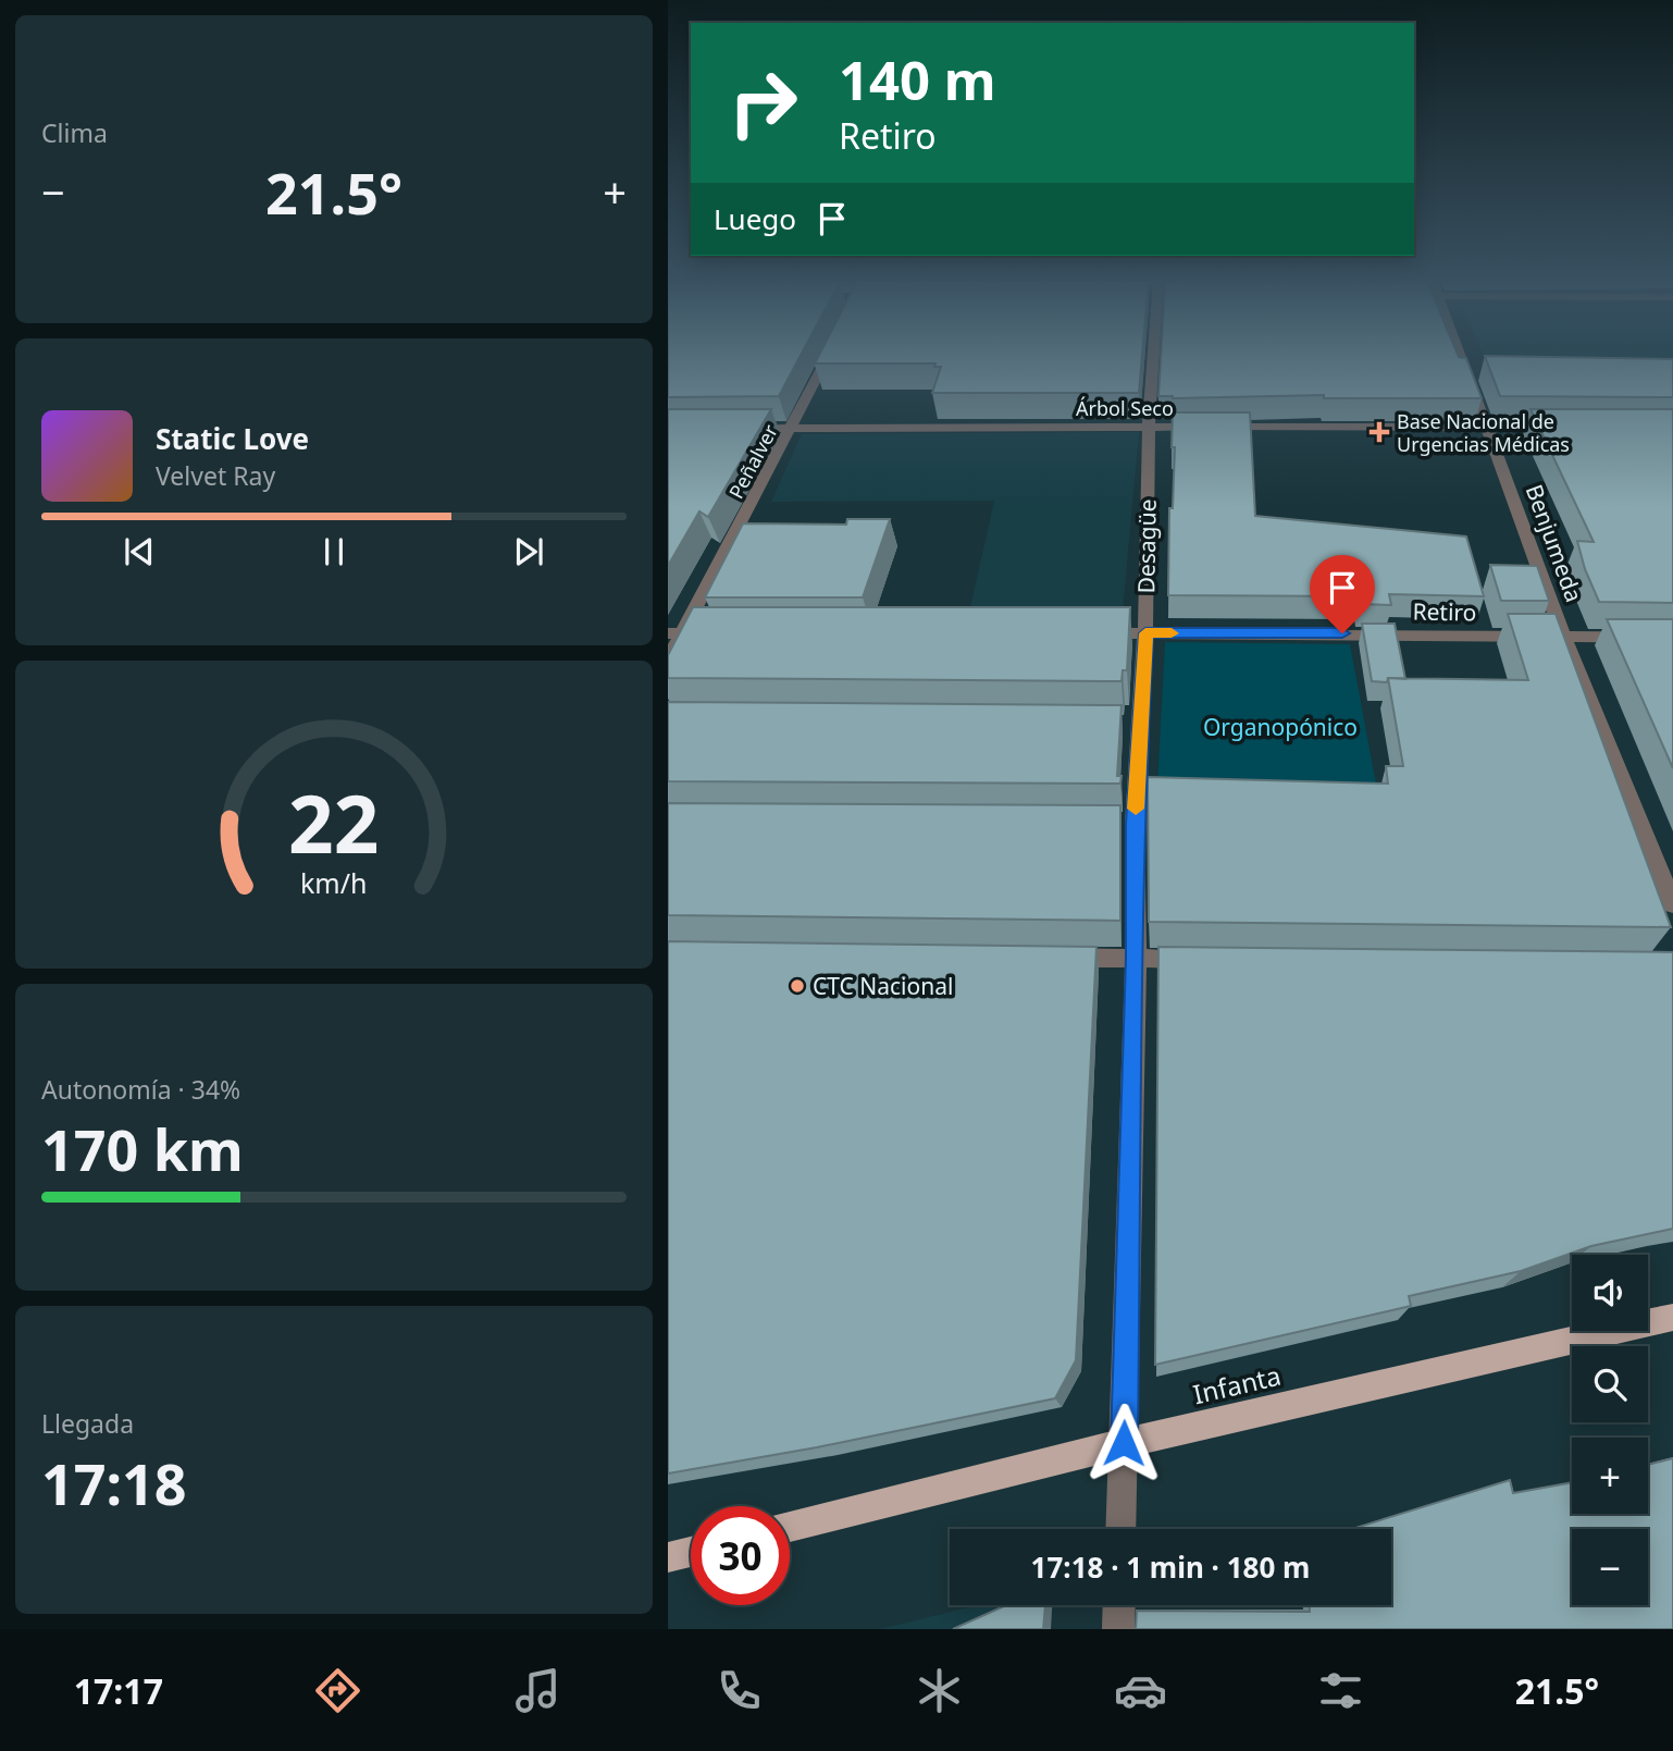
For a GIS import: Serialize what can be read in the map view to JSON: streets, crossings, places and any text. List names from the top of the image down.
{
  "streets": {
    "main road": ["Infanta"],
    "street": [
      "Árbol Seco",
      "Peñalver",
      "Benjumeda",
      "Desagüe",
      "Retiro"
    ]
  },
  "crossings": [
    ["Árbol Seco", "Peñalver"],
    ["Árbol Seco", "Benjumeda"],
    ["Árbol Seco", "Desagüe"],
    ["Benjumeda", "Retiro"],
    ["Desagüe", "Retiro"],
    ["Desagüe", "Infanta"]
  ],
  "parks": ["Organopónico"],
  "places": {
    "health": ["Base Nacional de Urgencias Médicas"],
    "other": ["CTC Nacional"]
  },
  "page": {
    "tile": [
      "Clima",
      ["Autonomía · 34%", "170 km"],
      ["Llegada", "17:18"]
    ],
    "turn": ["140 m", "Retiro"],
    "heat": ["−", "21.5°", "+"],
    "then": "Luego",
    "song": ["Static Love", "Velvet Ray"],
    "map_buttons": ["+", "−"],
    "limit": "30",
    "trip": "17:18 · 1 min · 180 m",
    "tabs": ["17:17", "21.5°"],
    "gauge": ["22", "km/h"]
  }
}
